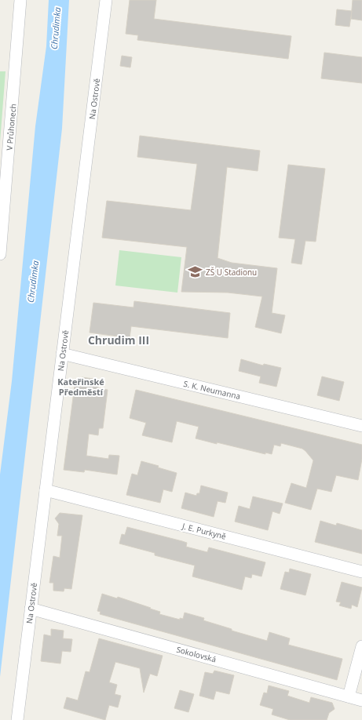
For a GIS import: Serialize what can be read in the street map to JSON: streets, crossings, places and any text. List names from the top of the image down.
{
  "streets": {
    "street": [
      "Na Ostrově",
      "V Průhonech",
      "S. K. Neumanna",
      "J. E. Purkyně",
      "Sokolovská"
    ]
  },
  "crossings": [
    ["Na Ostrově", "S. K. Neumanna"],
    ["Na Ostrově", "J. E. Purkyně"],
    ["Na Ostrově", "Sokolovská"]
  ],
  "districts": ["Chrudim III", "Kateřinské Předměstí"],
  "water": ["Chrudimka"],
  "places": {
    "school or university": ["ZŠ U Stadionu"]
  }
}
